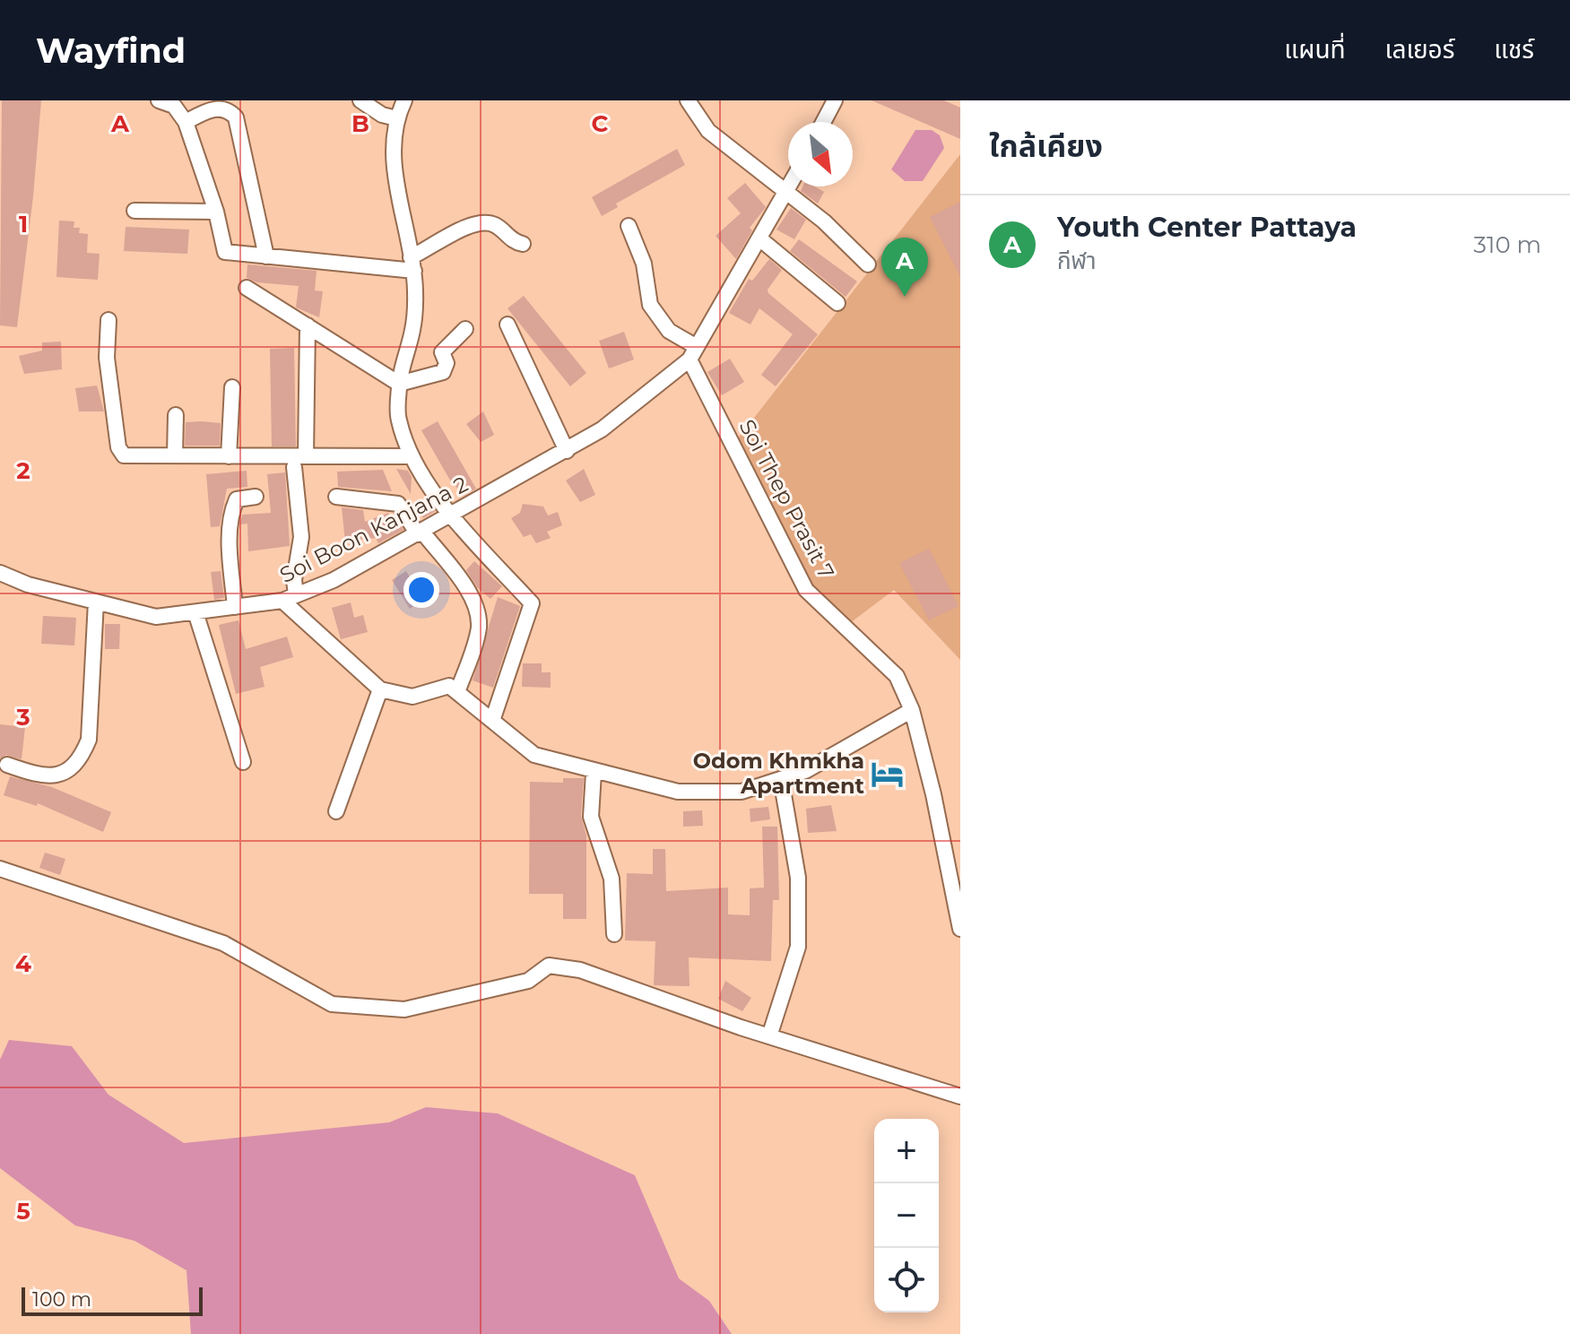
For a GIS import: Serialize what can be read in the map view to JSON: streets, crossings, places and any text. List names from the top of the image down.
{
  "streets": {
    "street": ["Soi Thep Prasit 7", "Soi Boon Kanjana 2"]
  },
  "crossings": [
    ["Soi Thep Prasit 7", "Soi Boon Kanjana 2"]
  ],
  "places": {
    "hotel": ["Odom Khmkha Apartment"]
  },
  "scale_bar": "100 m",
  "north": "bottom right",
  "page": {
    "header": "Wayfind",
    "nav": ["แผนที่", "เลเยอร์", "แชร์"],
    "heading": "ใกล้เคียง",
    "list": [
      {
        "mark": "A",
        "name": "Youth Center Pattaya",
        "note": "กีฬา",
        "value": "310 m"
      }
    ],
    "pins": "A",
    "map_buttons": ["+", "−"],
    "scale": "100 m"
  },
  "grid": {
    "columns": ["A", "B", "C"],
    "rows": [
      "1",
      "2",
      "3",
      "4",
      "5"
    ]
  }
}
